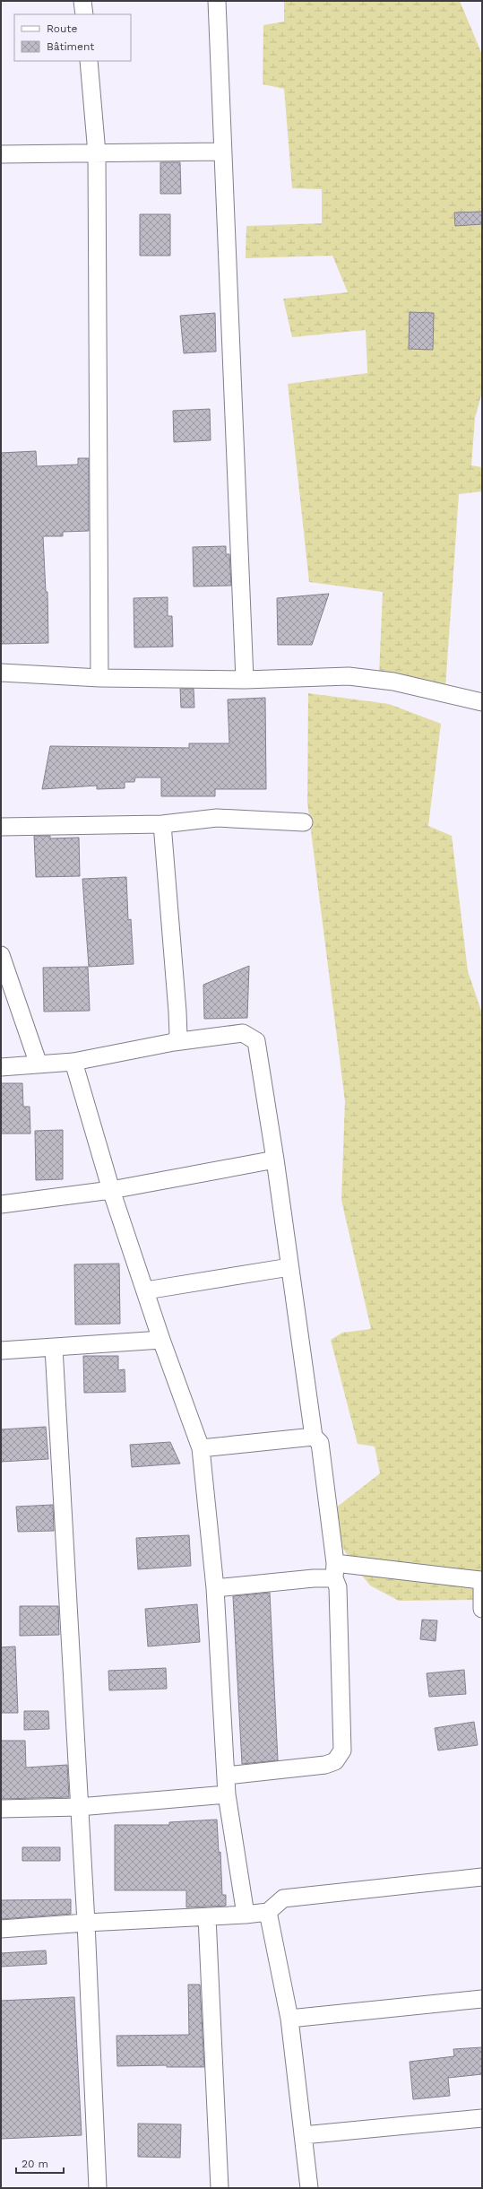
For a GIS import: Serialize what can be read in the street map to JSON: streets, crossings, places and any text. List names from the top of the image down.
{
  "legend": ["Route", "Bâtiment"],
  "scale_bar": "20 m"
}
